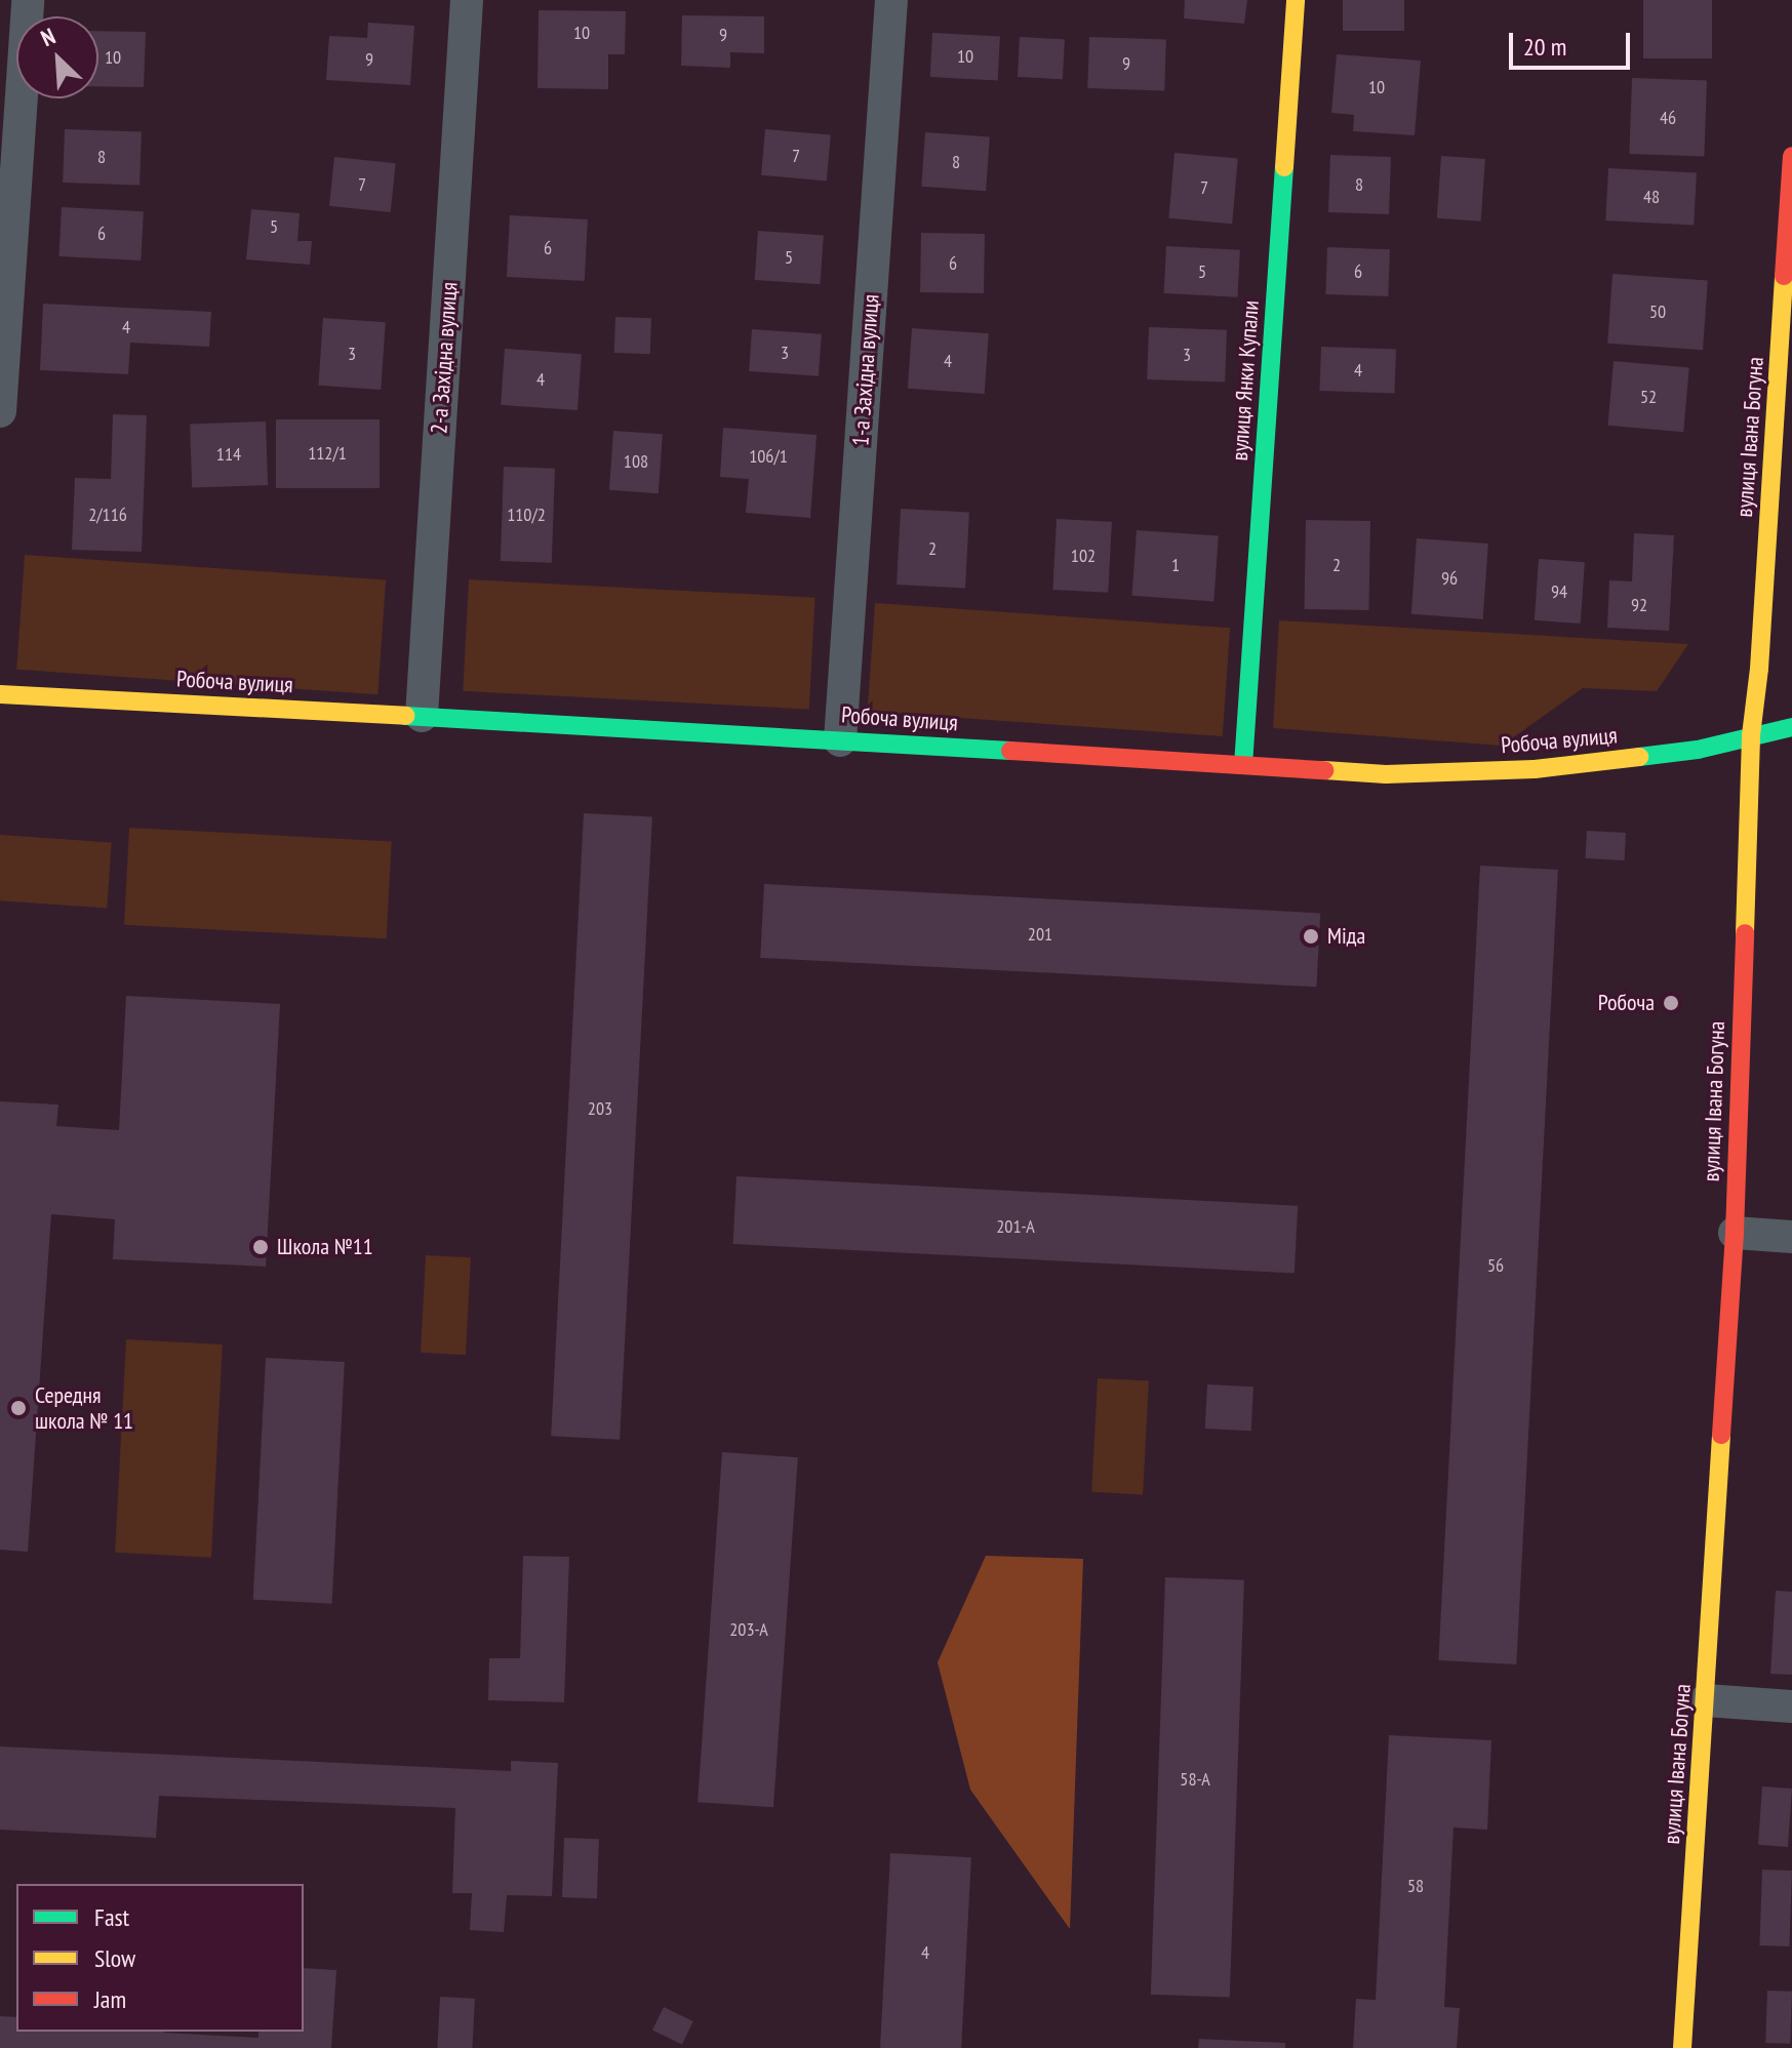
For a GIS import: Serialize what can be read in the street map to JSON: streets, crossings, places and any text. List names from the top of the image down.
{
  "streets": {
    "street": [
      "2-а Західна вулиця",
      "1-а Західна вулиця",
      "вулиця Янки Купали",
      "вулиця Івана Богуна",
      "Робоча вулиця"
    ]
  },
  "crossings": [
    ["2-а Західна вулиця", "Робоча вулиця"],
    ["1-а Західна вулиця", "Робоча вулиця"],
    ["вулиця Янки Купали", "Робоча вулиця"],
    ["вулиця Івана Богуна", "Робоча вулиця"]
  ],
  "places": [
    "Міда",
    "Робоча",
    "Школа №11",
    "Середня школа № 11"
  ],
  "house_numbers": [
    "10",
    "9",
    "10",
    "10",
    "9",
    "9",
    "10",
    "46",
    "7",
    "8",
    "8",
    "7",
    "8",
    "7",
    "48",
    "5",
    "6",
    "6",
    "5",
    "6",
    "5",
    "6",
    "50",
    "4",
    "3",
    "3",
    "3",
    "4",
    "4",
    "4",
    "52",
    "112/1",
    "114",
    "106/1",
    "108",
    "2/116",
    "110/2",
    "2",
    "102",
    "1",
    "2",
    "96",
    "94",
    "92",
    "201",
    "203",
    "201-А",
    "56",
    "203-А",
    "58-А",
    "58",
    "4"
  ],
  "legend": ["Fast", "Slow", "Jam"],
  "scale_bar": "20 m",
  "north": "top left"
}
